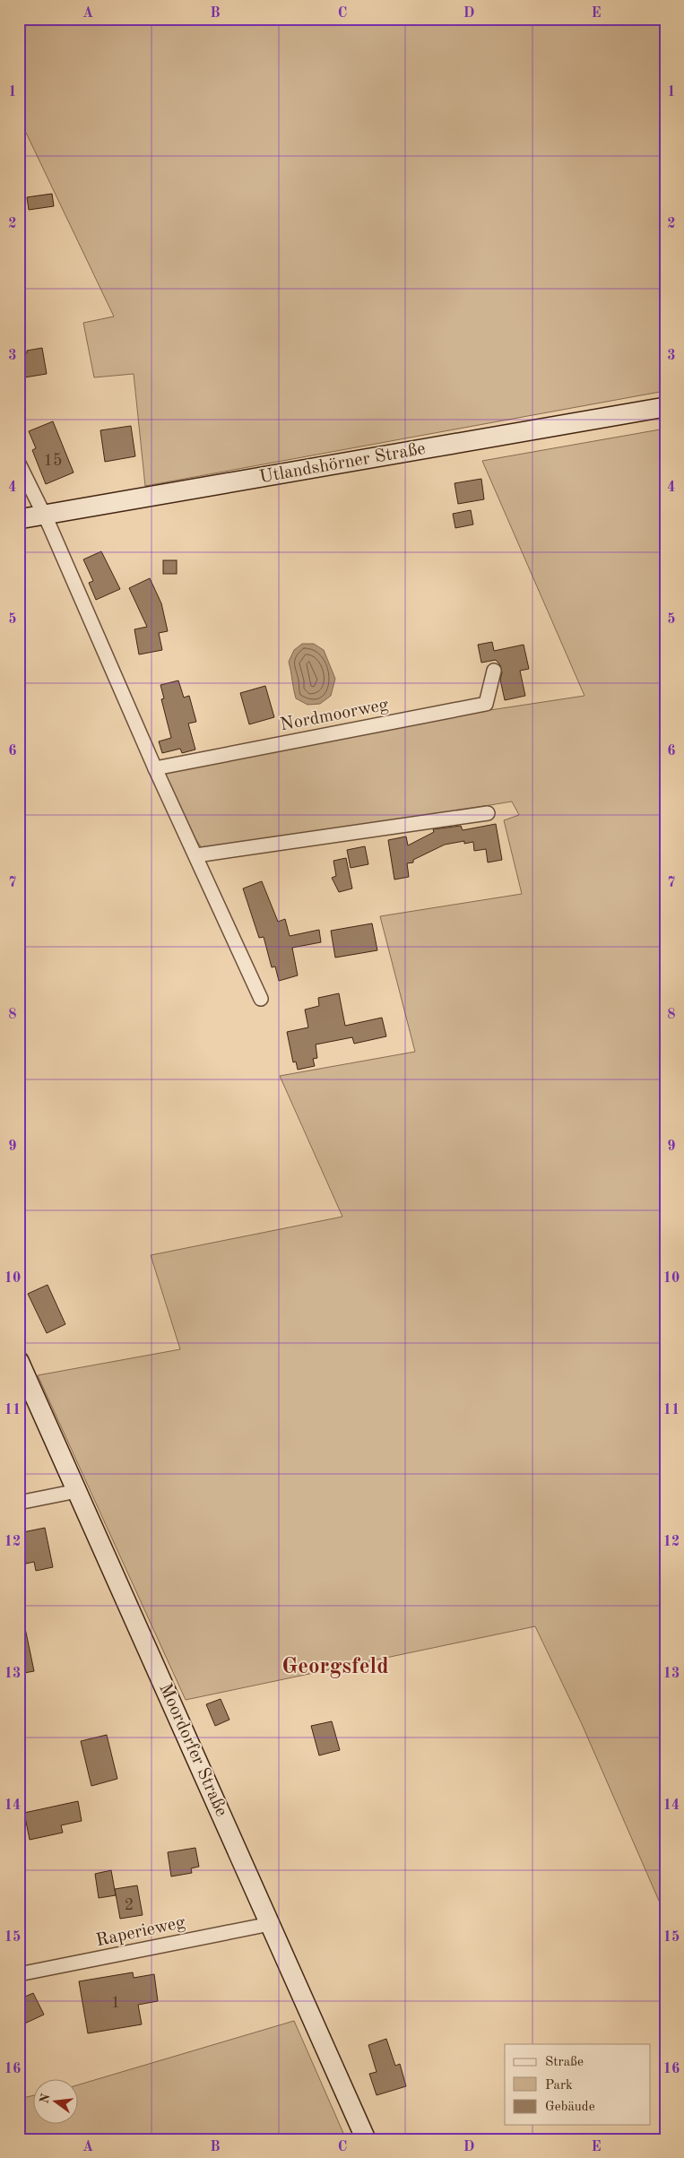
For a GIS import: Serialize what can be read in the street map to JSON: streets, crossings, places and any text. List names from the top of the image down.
{
  "streets": {
    "street": [
      "Utlandshörner Straße",
      "Nordmoorweg",
      "Moordorfer Straße",
      "Raperieweg"
    ]
  },
  "crossings": [
    ["Moordorfer Straße", "Raperieweg"]
  ],
  "districts": ["Georgsfeld"],
  "house_numbers": ["15", "2", "1"],
  "legend": ["Straße", "Park", "Gebäude"],
  "north": "left",
  "grid": {
    "columns": [
      "A",
      "B",
      "C",
      "D",
      "E"
    ],
    "rows": [
      "1",
      "2",
      "3",
      "4",
      "5",
      "6",
      "7",
      "8",
      "9",
      "10",
      "11",
      "12",
      "13",
      "14",
      "15",
      "16"
    ]
  }
}
